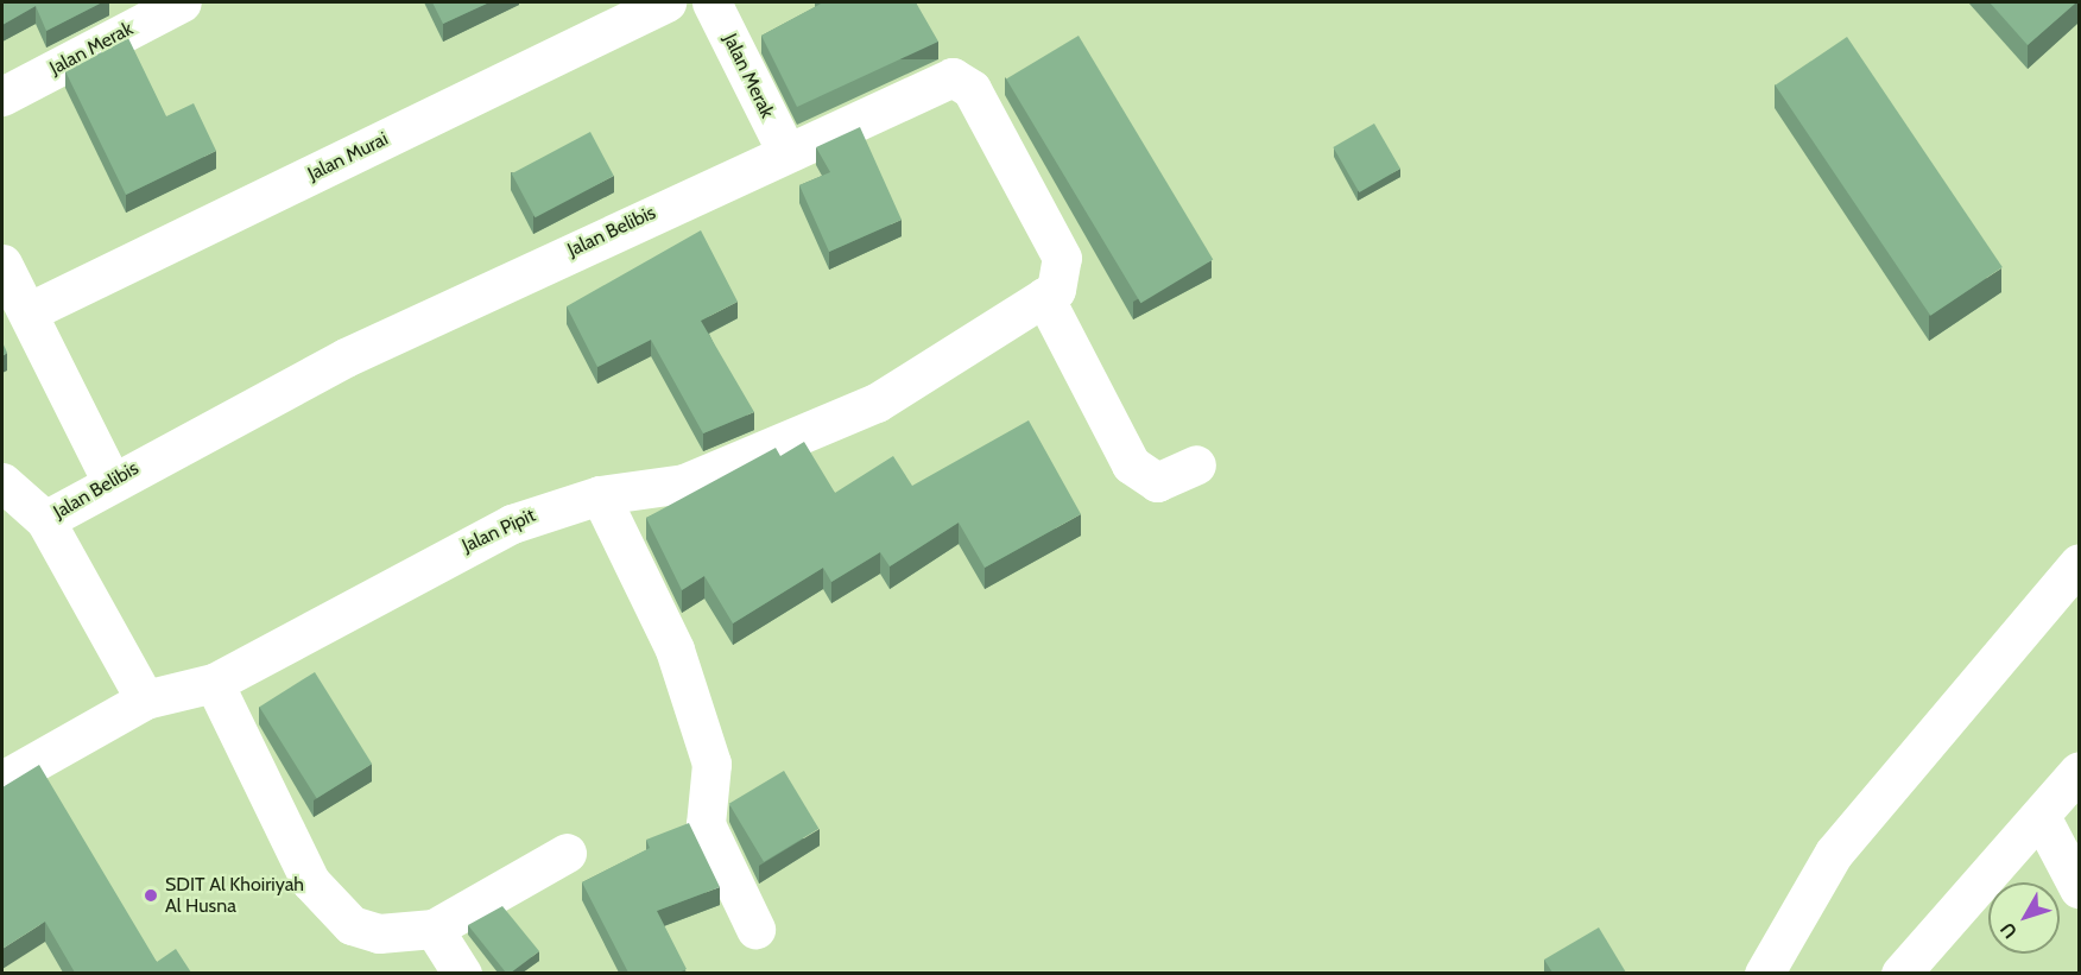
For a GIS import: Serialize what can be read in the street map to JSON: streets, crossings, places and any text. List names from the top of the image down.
{
  "streets": {
    "street": [
      "Jalan Merak",
      "Jalan Murai",
      "Jalan Belibis",
      "Jalan Pipit"
    ]
  },
  "crossings": [
    ["Jalan Merak", "Jalan Belibis"],
    ["Jalan Belibis", "Jalan Pipit"]
  ],
  "places": ["SDIT Al Khoiriyah Al Husna"],
  "north": "bottom left"
}
